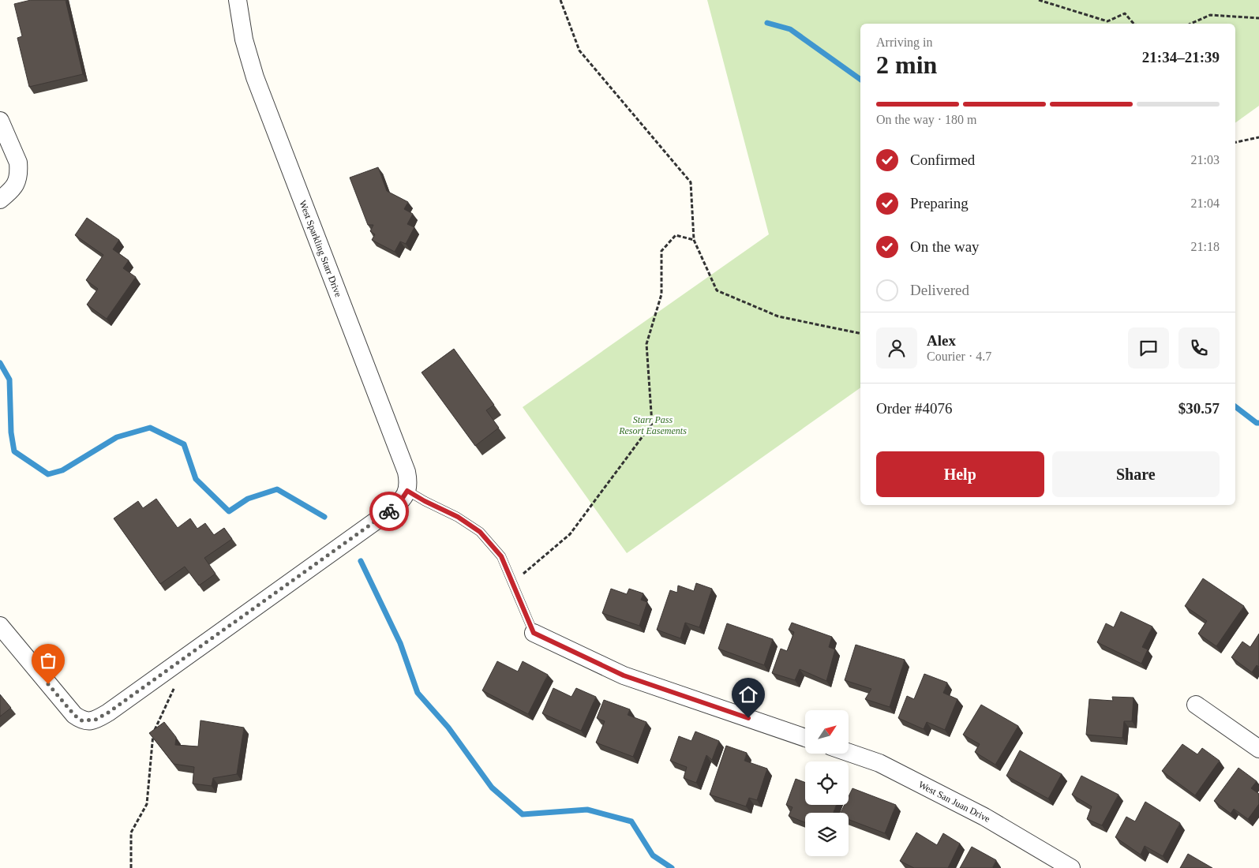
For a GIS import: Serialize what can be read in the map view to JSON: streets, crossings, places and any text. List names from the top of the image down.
{
  "streets": {
    "street": ["West Sparkling Starr Drive", "West San Juan Drive"]
  },
  "parks": ["Starr Pass Resort Easements"],
  "north": "top right",
  "page": {
    "heading": ["2 min", "Arriving in", "21:34–21:39"],
    "panel": [
      "Alex",
      "Courier · 4.7",
      "Order #4076",
      "$30.57"
    ],
    "bar": "On the way · 180 m",
    "list": [
      ["Confirmed", "21:03"],
      ["Preparing", "21:04"],
      ["On the way", "21:18"],
      "Delivered"
    ],
    "buttons": ["Help", "Share"]
  }
}
